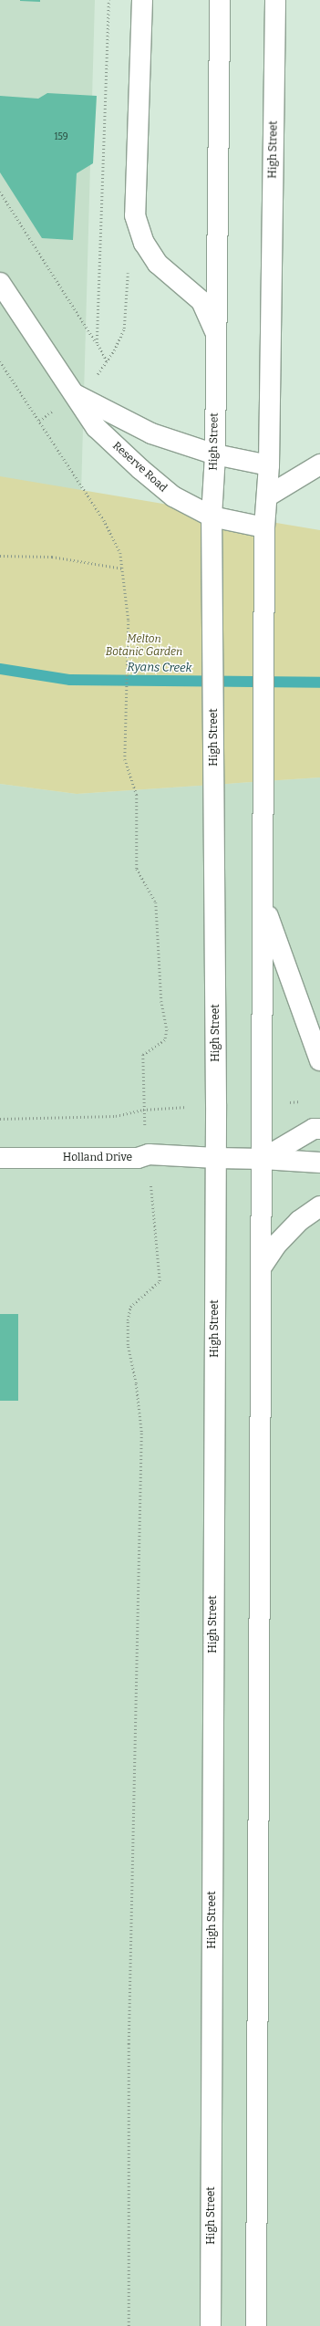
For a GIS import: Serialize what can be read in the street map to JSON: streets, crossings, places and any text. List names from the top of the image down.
{
  "streets": {
    "main road": ["High Street", "Reserve Road", "Holland Drive"]
  },
  "crossings": [
    ["High Street", "Reserve Road"],
    ["High Street", "Holland Drive"]
  ],
  "water": ["Ryans Creek"],
  "parks": ["Melton Botanic Garden"],
  "house_numbers": ["159"]
}
